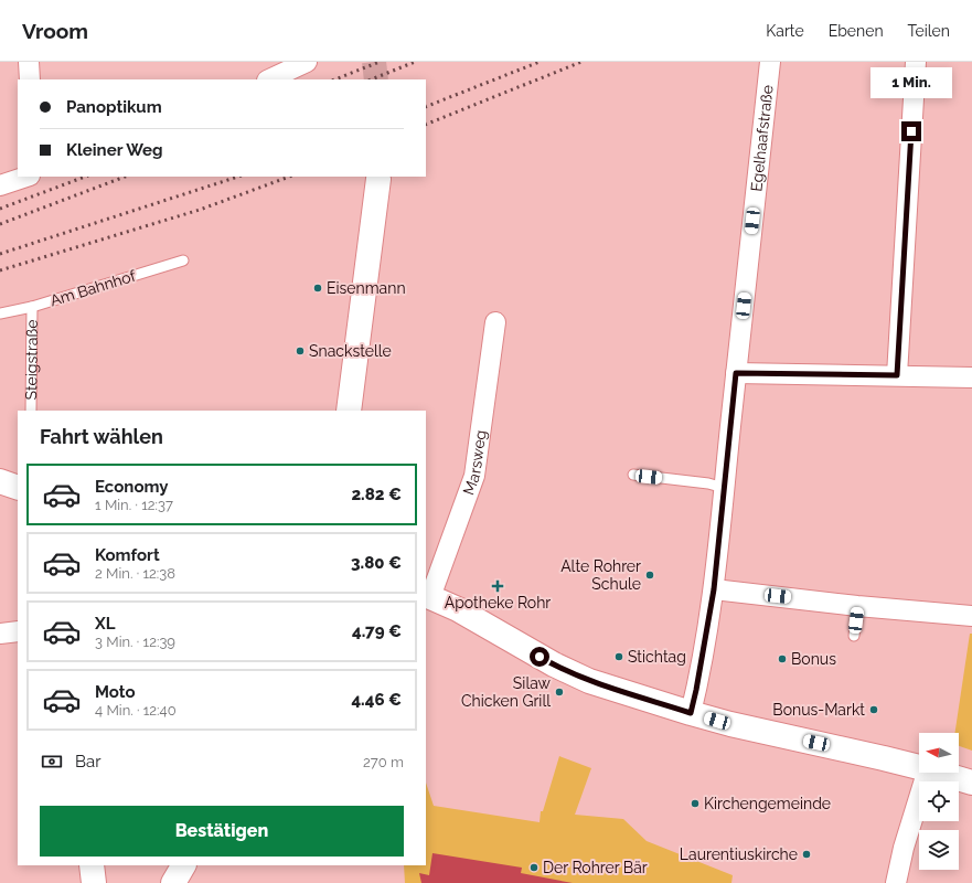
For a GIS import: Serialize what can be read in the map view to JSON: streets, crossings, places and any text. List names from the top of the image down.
{
  "streets": {
    "street": ["Egelhaafstraße", "Marsweg"],
    "lane": ["Am Bahnhof", "Steigstraße"]
  },
  "crossings": [
    ["Am Bahnhof", "Steigstraße"]
  ],
  "places": {
    "other": [
      "Eisenmann",
      "Snackstelle",
      "Alte Rohrer Schule",
      "Stichtag",
      "Bonus",
      "Silaw Chicken Grill",
      "Bonus-Markt",
      "Kirchengemeinde",
      "Laurentiuskirche",
      "Der Rohrer Bär"
    ],
    "health": ["Apotheke Rohr"]
  },
  "north": "left",
  "page": {
    "header": "Vroom",
    "nav": ["Karte", "Ebenen", "Teilen"],
    "bubble": "1 Min.",
    "banner": ["Panoptikum", "Kleiner Weg"],
    "heading": "Fahrt wählen",
    "list": [
      {
        "name": "Economy",
        "note": "1 Min. · 12:37",
        "value": "2.82 €"
      },
      {
        "name": "Komfort",
        "note": "2 Min. · 12:38",
        "value": "3.80 €"
      },
      {
        "name": "XL",
        "note": "3 Min. · 12:39",
        "value": "4.79 €"
      },
      {
        "name": "Moto",
        "note": "4 Min. · 12:40",
        "value": "4.46 €"
      }
    ],
    "pay": ["Bar", "270 m"],
    "buttons": "Bestätigen"
  }
}
